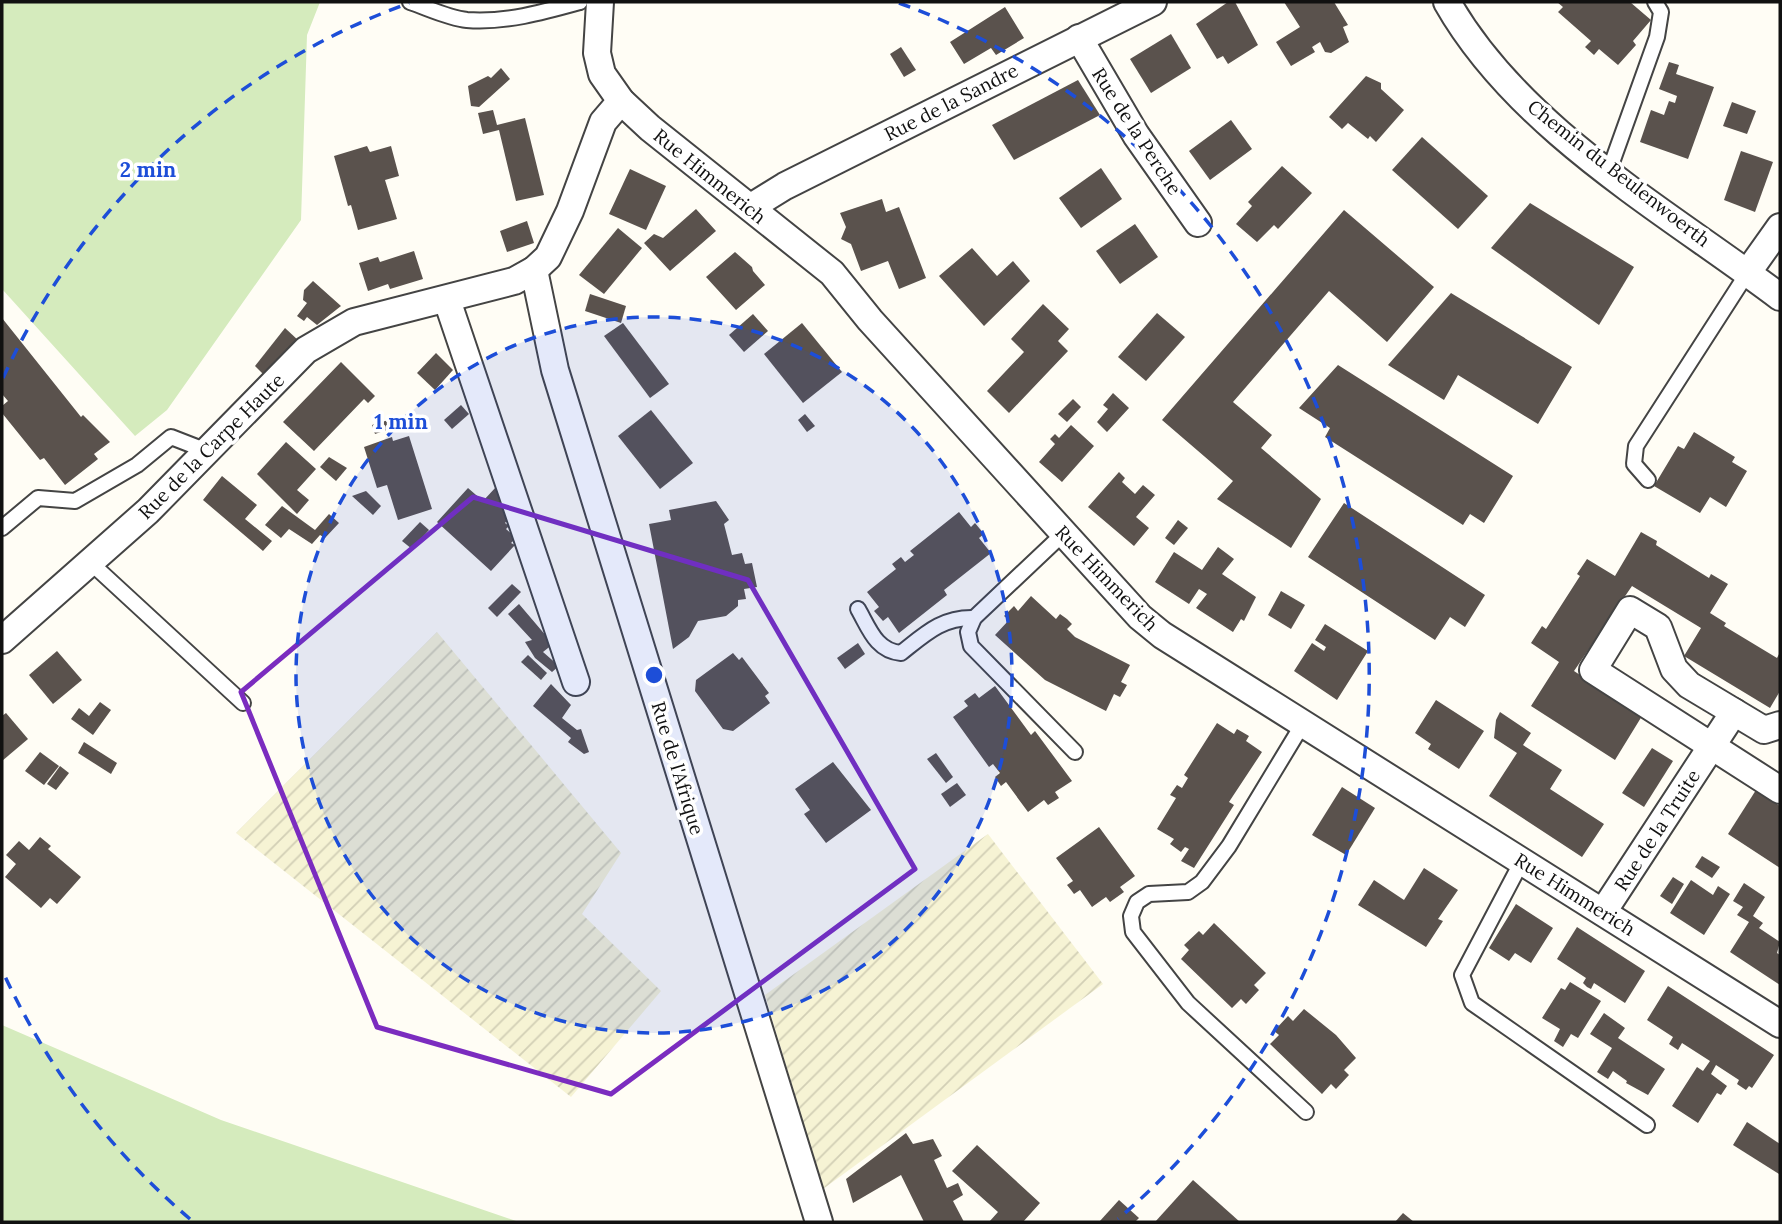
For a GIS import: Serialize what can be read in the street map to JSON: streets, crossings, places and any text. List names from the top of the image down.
{
  "streets": {
    "street": [
      "Rue de la Sandre",
      "Rue de la Perche",
      "Chemin du Beulenwoerth",
      "Rue Himmerich",
      "Rue de la Carpe Haute",
      "Rue de l'Afrique",
      "Rue de la Truite"
    ]
  },
  "crossings": [
    ["Rue de la Sandre", "Rue de la Perche"],
    ["Rue de la Sandre", "Rue Himmerich"],
    ["Rue Himmerich", "Rue de la Carpe Haute"],
    ["Rue Himmerich", "Rue de la Truite"],
    ["Rue de la Carpe Haute", "Rue de l'Afrique"]
  ],
  "rings": ["2 min", "1 min"]
}
